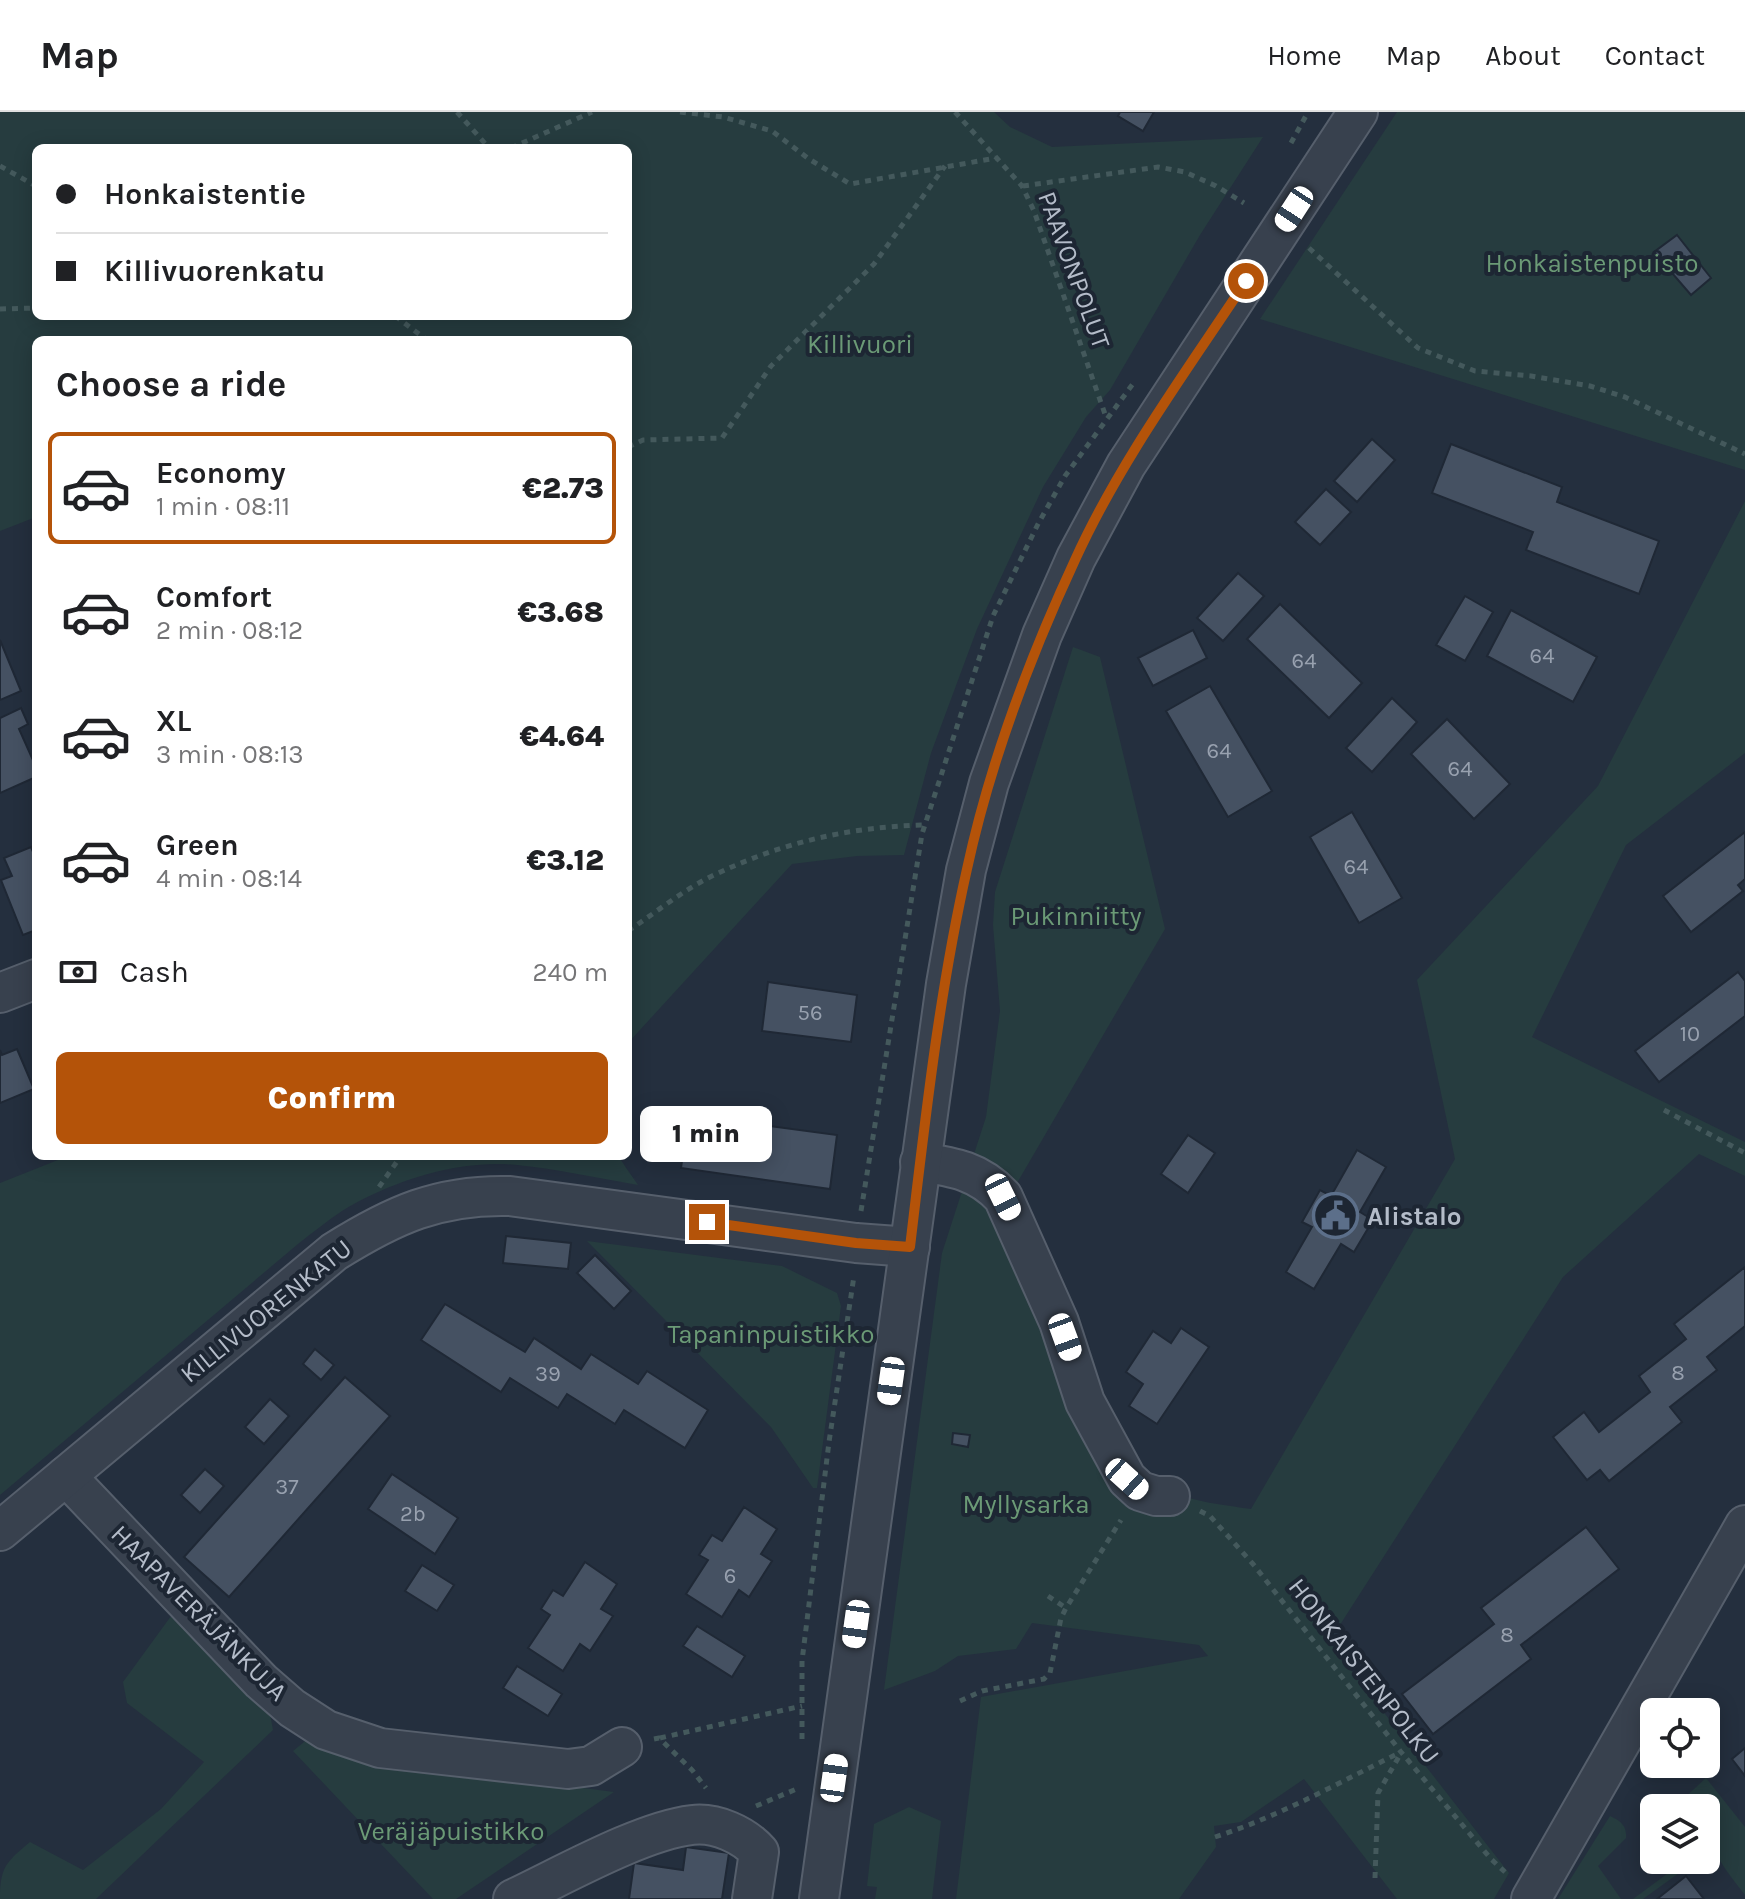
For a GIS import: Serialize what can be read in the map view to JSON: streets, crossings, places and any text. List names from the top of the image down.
{
  "streets": {
    "street": ["KILLIVUORENKATU", "HAAPAVERÄJÄNKUJA"],
    "path": ["PAAVONPOLUT", "HONKAISTENPOLKU"]
  },
  "crossings": [
    ["KILLIVUORENKATU", "HAAPAVERÄJÄNKUJA"]
  ],
  "parks": [
    "Honkaistenpuisto",
    "Killivuori",
    "Pukinniitty",
    "Tapaninpuistikko",
    "Myllysarka",
    "Veräjäpuistikko"
  ],
  "places": {
    "public building": ["Alistalo"]
  },
  "house_numbers": [
    "64",
    "64",
    "64",
    "64",
    "64",
    "56",
    "10",
    "8",
    "39",
    "37",
    "2b",
    "6",
    "8"
  ],
  "page": {
    "header": "Map",
    "nav": [
      "Home",
      "Map",
      "About",
      "Contact"
    ],
    "banner": ["Honkaistentie", "Killivuorenkatu"],
    "heading": "Choose a ride",
    "list": [
      {
        "name": "Economy",
        "note": "1 min · 08:11",
        "value": "€2.73"
      },
      {
        "name": "Comfort",
        "note": "2 min · 08:12",
        "value": "€3.68"
      },
      {
        "name": "XL",
        "note": "3 min · 08:13",
        "value": "€4.64"
      },
      {
        "name": "Green",
        "note": "4 min · 08:14",
        "value": "€3.12"
      }
    ],
    "pay": ["Cash", "240 m"],
    "buttons": "Confirm",
    "bubble": "1 min"
  }
}
